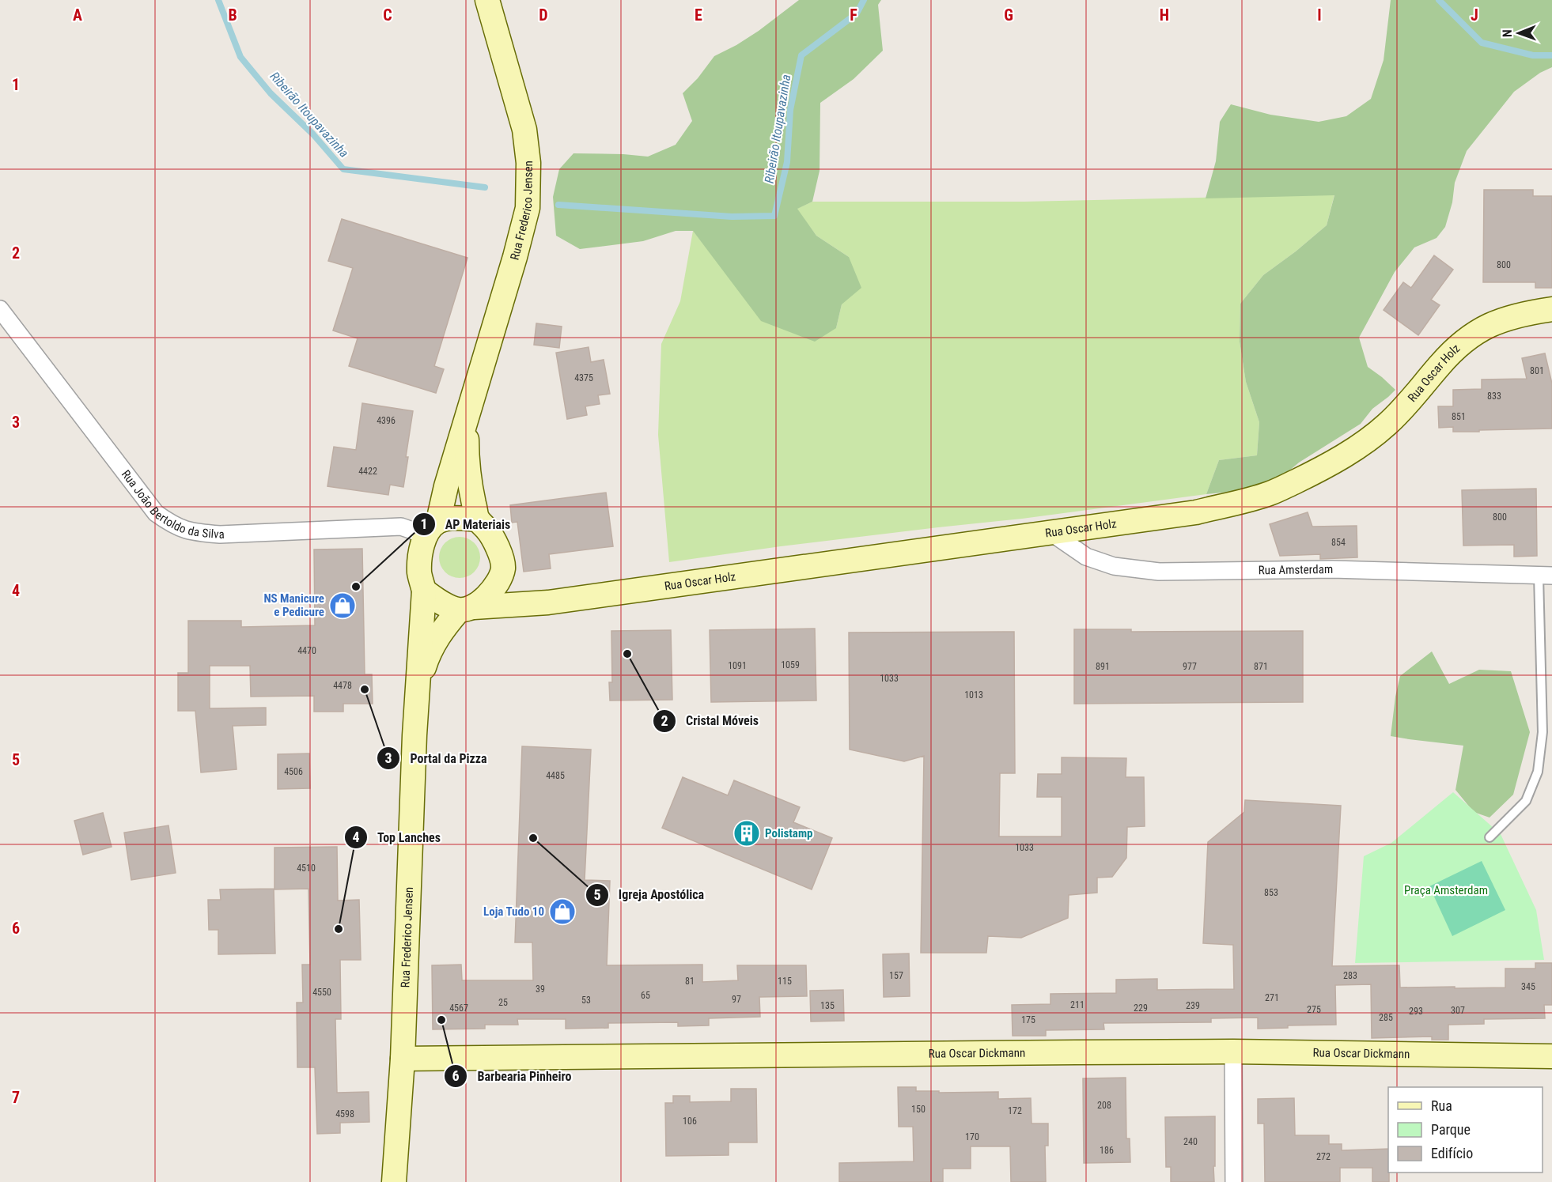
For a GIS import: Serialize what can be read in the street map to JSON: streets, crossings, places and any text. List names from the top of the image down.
{
  "streets": {
    "street": [
      "Rua Frederico Jensen",
      "Rua Oscar Holz",
      "Rua João Bertoldo da Silva",
      "Rua Amsterdam",
      "Rua Oscar Dickmann"
    ]
  },
  "crossings": [
    ["Rua Frederico Jensen", "Rua Oscar Holz"],
    ["Rua Frederico Jensen", "Rua João Bertoldo da Silva"],
    ["Rua Frederico Jensen", "Rua Oscar Dickmann"],
    ["Rua Oscar Holz", "Rua João Bertoldo da Silva"],
    ["Rua Oscar Holz", "Rua Amsterdam"]
  ],
  "water": ["Ribeirão Itoupavazinha"],
  "parks": ["Praça Amsterdam"],
  "places": {
    "other": [
      "AP Materiais",
      "Cristal Móveis",
      "Portal da Pizza",
      "Igreja Apostólica",
      "Top Lanches",
      "Barbearia Pinheiro"
    ],
    "shop": ["NS Manicure e Pedicure", "Loja Tudo 10"],
    "building": ["Polistamp"]
  },
  "house_numbers": [
    "800",
    "801",
    "4375",
    "833",
    "851",
    "4396",
    "4422",
    "800",
    "854",
    "4470",
    "1059",
    "1091",
    "891",
    "977",
    "871",
    "1033",
    "4478",
    "1013",
    "4506",
    "4485",
    "1033",
    "4510",
    "853",
    "157",
    "283",
    "81",
    "115",
    "345",
    "39",
    "4550",
    "65",
    "271",
    "97",
    "53",
    "25",
    "211",
    "135",
    "239",
    "4567",
    "229",
    "275",
    "307",
    "293",
    "285",
    "175",
    "208",
    "150",
    "172",
    "4598",
    "106",
    "170",
    "240",
    "186",
    "272"
  ],
  "legend": ["Rua", "Parque", "Edifício"],
  "north": "left",
  "grid": {
    "columns": [
      "A",
      "B",
      "C",
      "D",
      "E",
      "F",
      "G",
      "H",
      "I",
      "J"
    ],
    "rows": [
      "1",
      "2",
      "3",
      "4",
      "5",
      "6",
      "7"
    ]
  }
}
